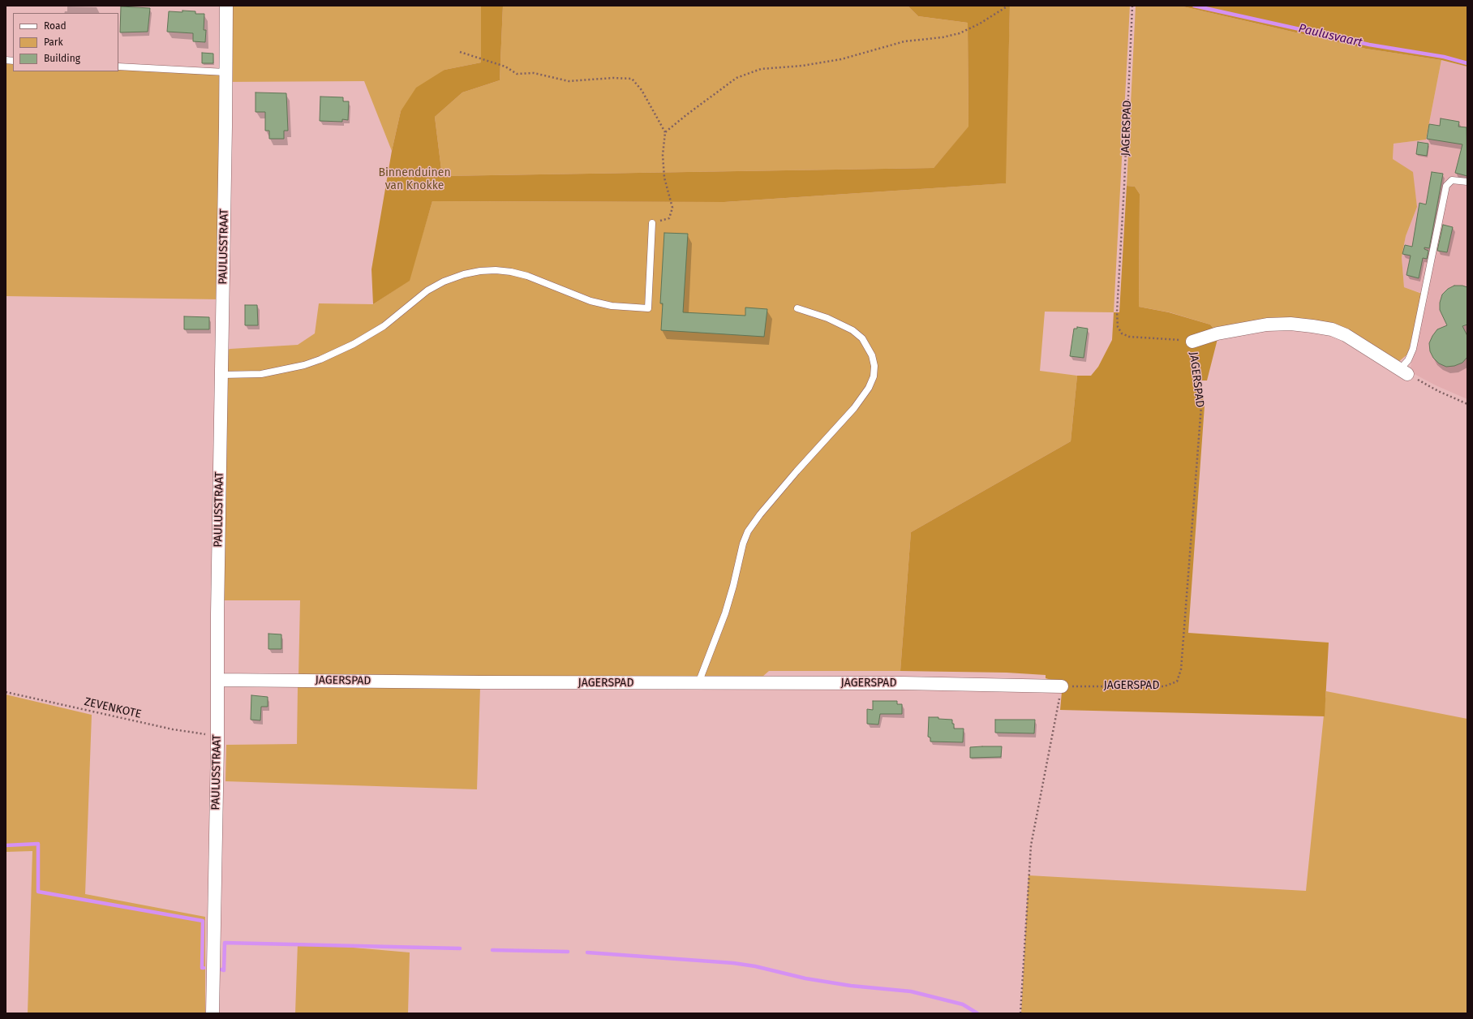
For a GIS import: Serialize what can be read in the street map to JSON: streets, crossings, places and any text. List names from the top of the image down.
{
  "streets": {
    "street": ["JAGERSPAD", "PAULUSSTRAAT"],
    "path": ["ZEVENKOTE"]
  },
  "crossings": [
    ["JAGERSPAD", "PAULUSSTRAAT"],
    ["PAULUSSTRAAT", "ZEVENKOTE"]
  ],
  "water": ["Paulusvaart"],
  "parks": ["Binnenduinen van Knokke"],
  "legend": ["Road", "Park", "Building"]
}
